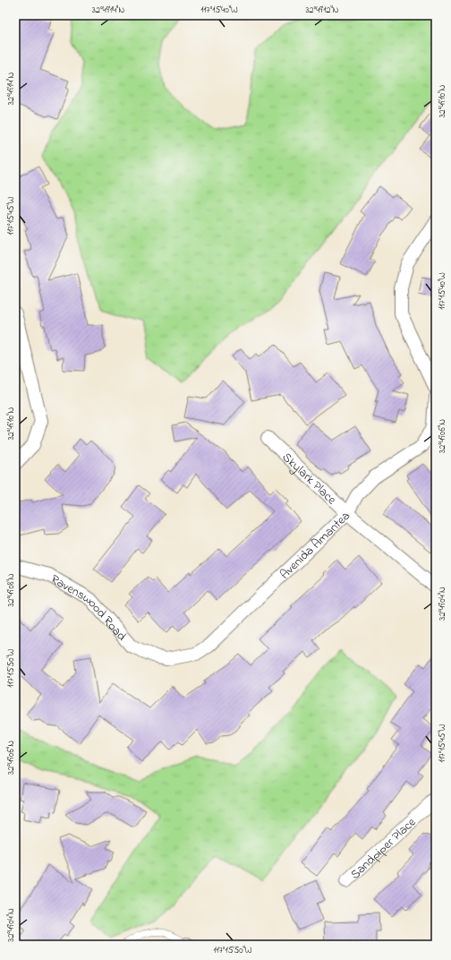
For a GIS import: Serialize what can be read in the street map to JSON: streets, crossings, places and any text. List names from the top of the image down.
{
  "streets": {
    "street": [
      "Skylark Place",
      "Avenida Amantea",
      "Ravenswood Road",
      "Sandpiper Place"
    ]
  },
  "crossings": [
    ["Skylark Place", "Avenida Amantea"],
    ["Avenida Amantea", "Ravenswood Road"]
  ],
  "coordinates": [
    "32°49'14\"N",
    "117°15'40\"W",
    "32°49'12\"N",
    "32°49'10\"N",
    "117°15'45\"W",
    "32°49'06\"N",
    "32°49'08\"N",
    "32°49'04\"N",
    "117°15'50\"W"
  ]
}
